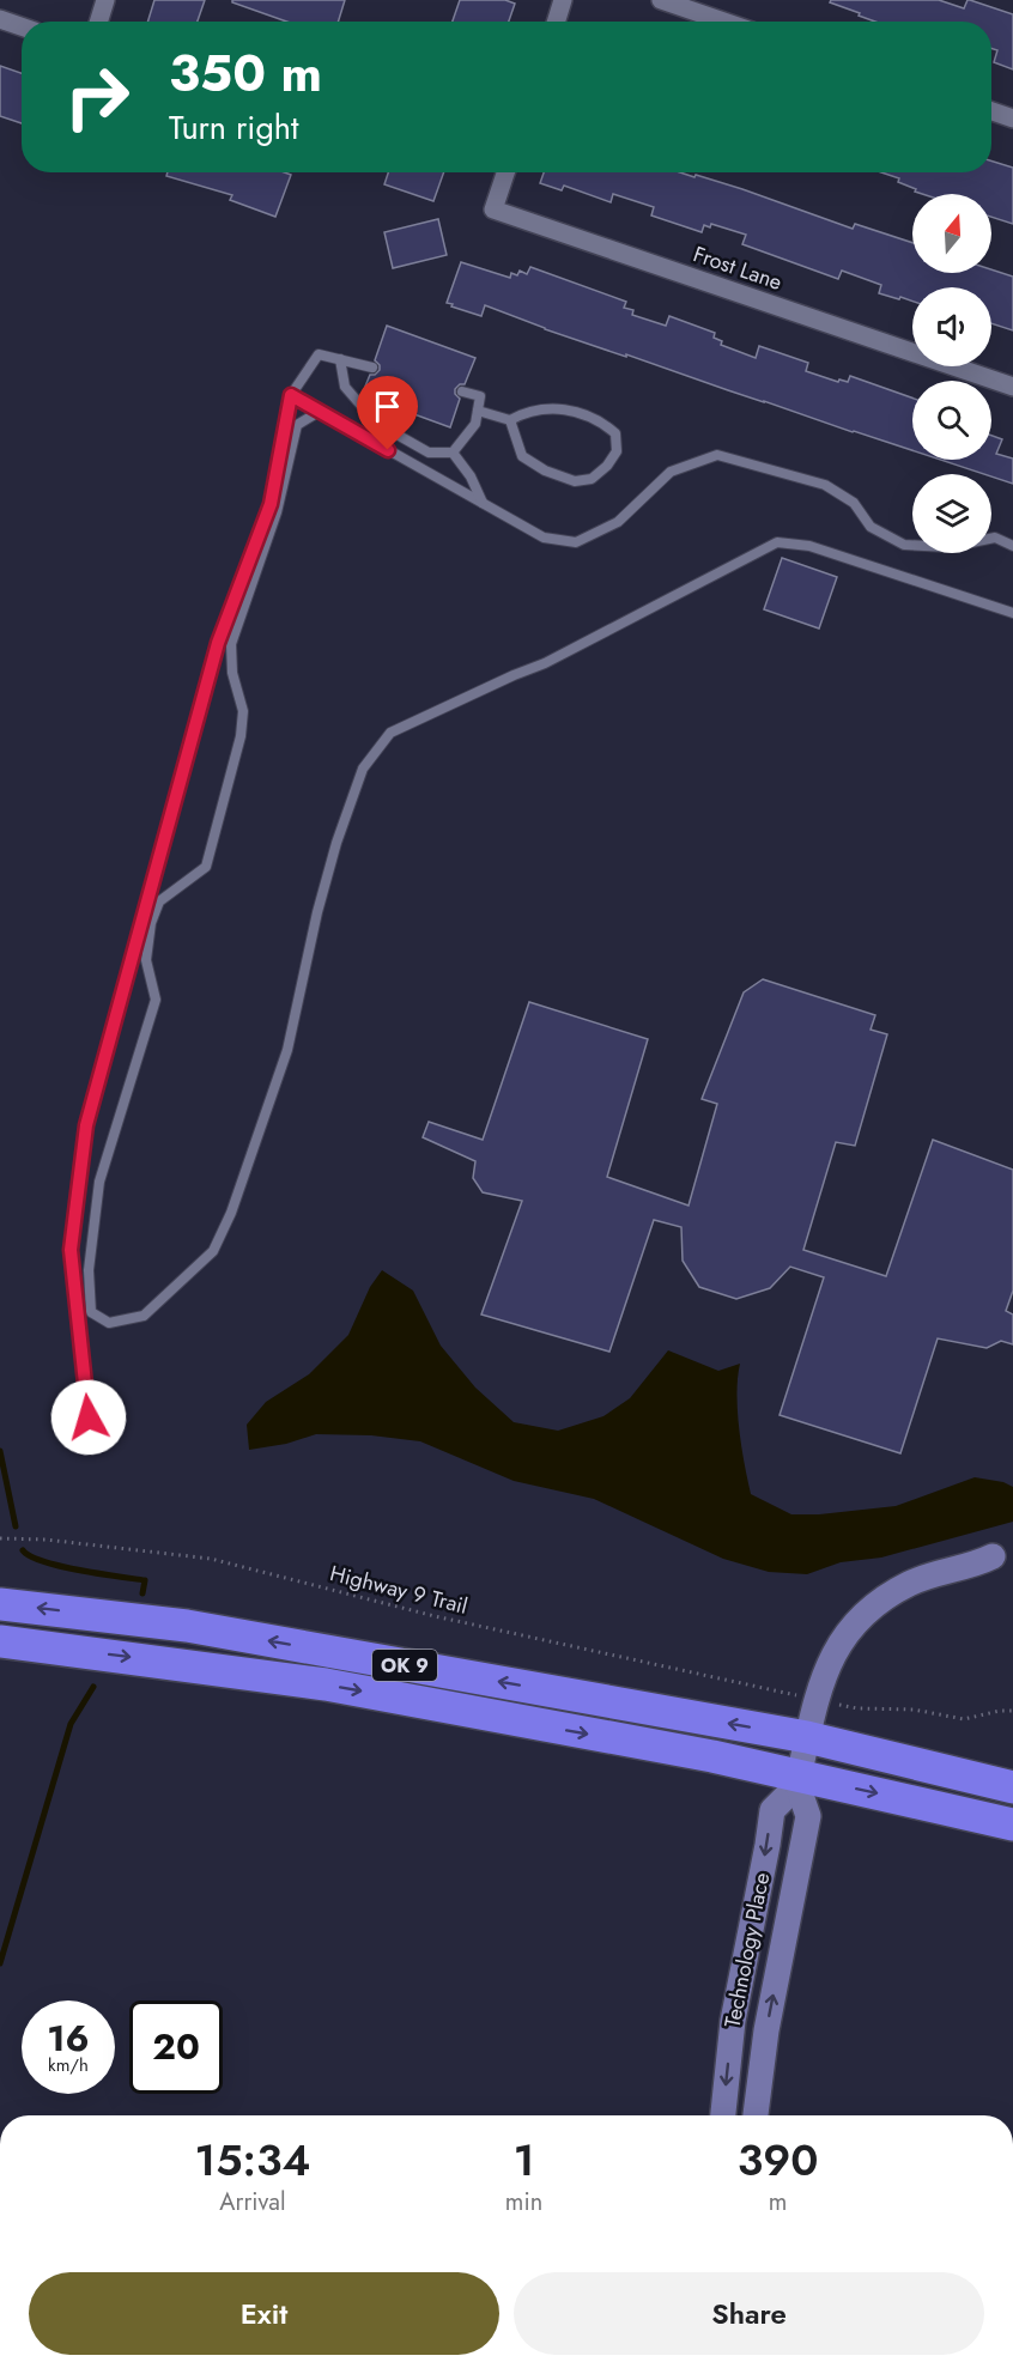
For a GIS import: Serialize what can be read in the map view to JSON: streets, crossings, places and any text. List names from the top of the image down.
{
  "streets": {
    "highway": ["OK 9"],
    "street": ["Frost Lane", "Technology Place"],
    "path": ["Highway 9 Trail"]
  },
  "crossings": [
    ["OK 9", "Technology Place"]
  ],
  "north": "top",
  "page": {
    "turn": ["350 m", "Turn right"],
    "speed": "16 km/h",
    "limit": "20",
    "eta": [
      "15:34",
      "Arrival",
      "1",
      "min",
      "390",
      "m"
    ],
    "buttons": ["Exit", "Share"]
  }
}
